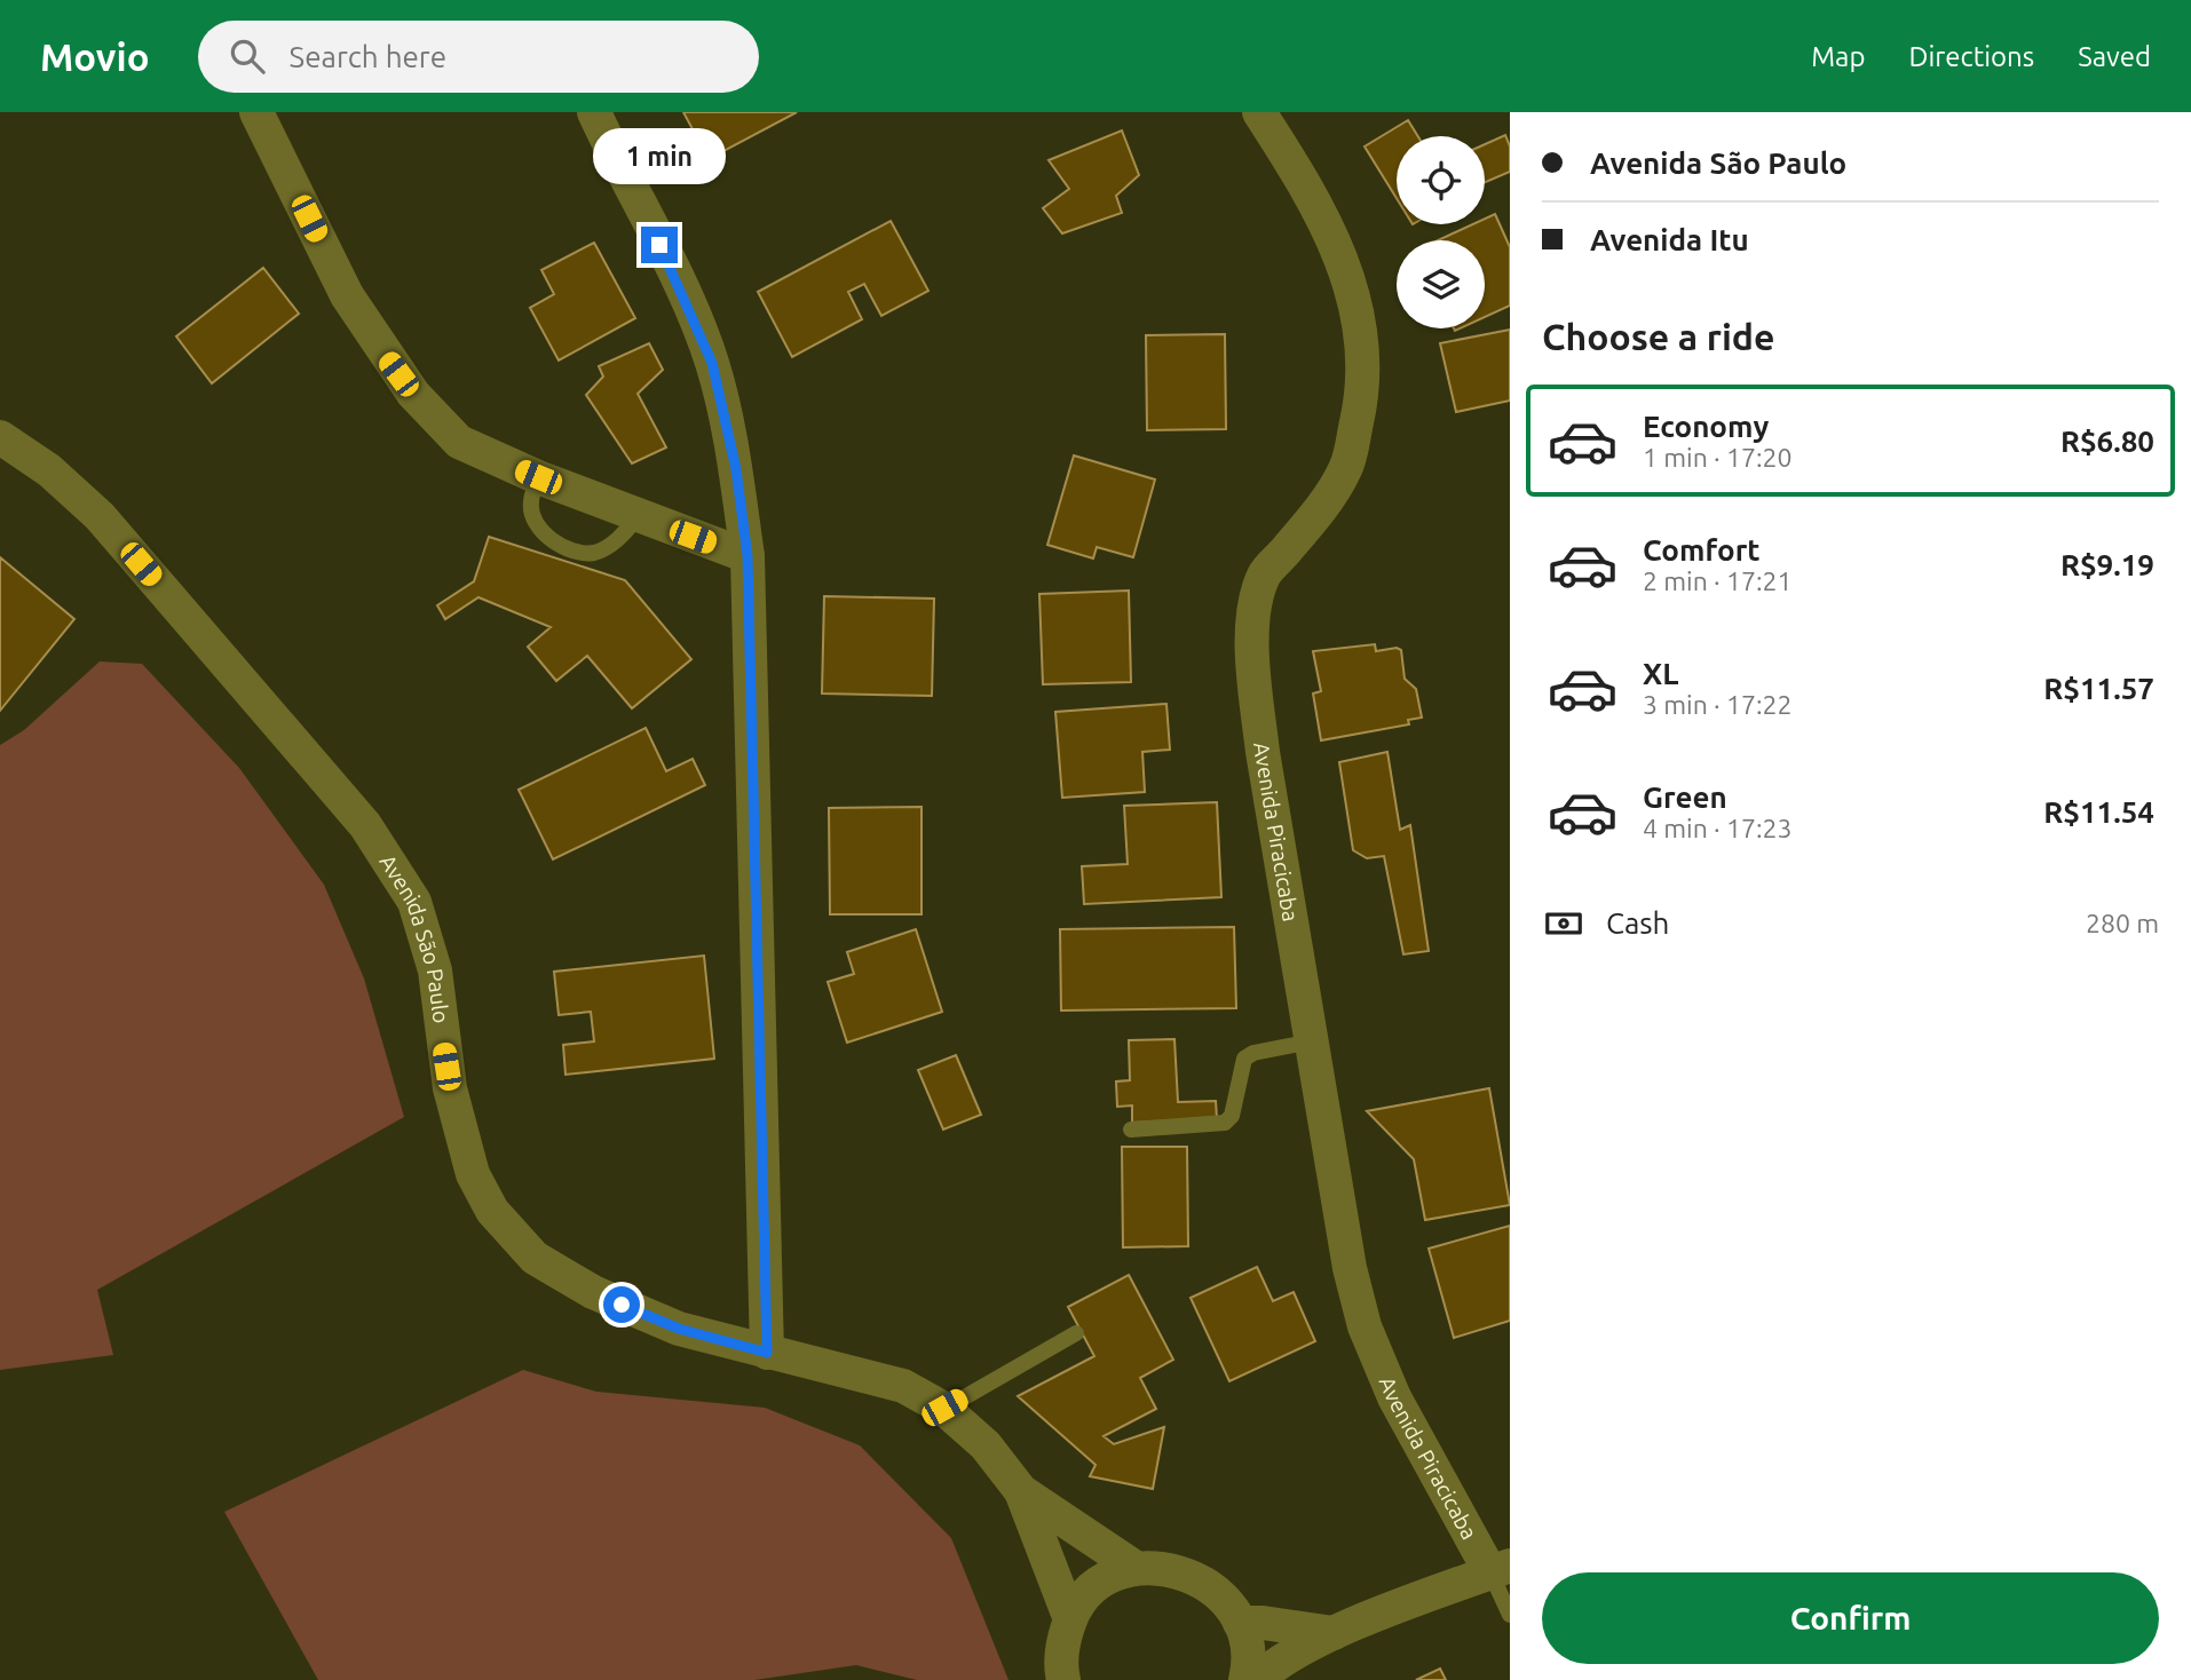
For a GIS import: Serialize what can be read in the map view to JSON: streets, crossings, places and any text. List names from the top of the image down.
{
  "streets": {
    "street": ["Avenida Piracicaba", "Avenida São Paulo"]
  },
  "page": {
    "header": "Movio",
    "search": "Search here",
    "nav": ["Map", "Directions", "Saved"],
    "banner": ["Avenida São Paulo", "Avenida Itu"],
    "bubble": "1 min",
    "heading": "Choose a ride",
    "list": [
      {
        "name": "Economy",
        "note": "1 min · 17:20",
        "value": "R$6.80"
      },
      {
        "name": "Comfort",
        "note": "2 min · 17:21",
        "value": "R$9.19"
      },
      {
        "name": "XL",
        "note": "3 min · 17:22",
        "value": "R$11.57"
      },
      {
        "name": "Green",
        "note": "4 min · 17:23",
        "value": "R$11.54"
      }
    ],
    "pay": ["Cash", "280 m"],
    "buttons": "Confirm"
  }
}
